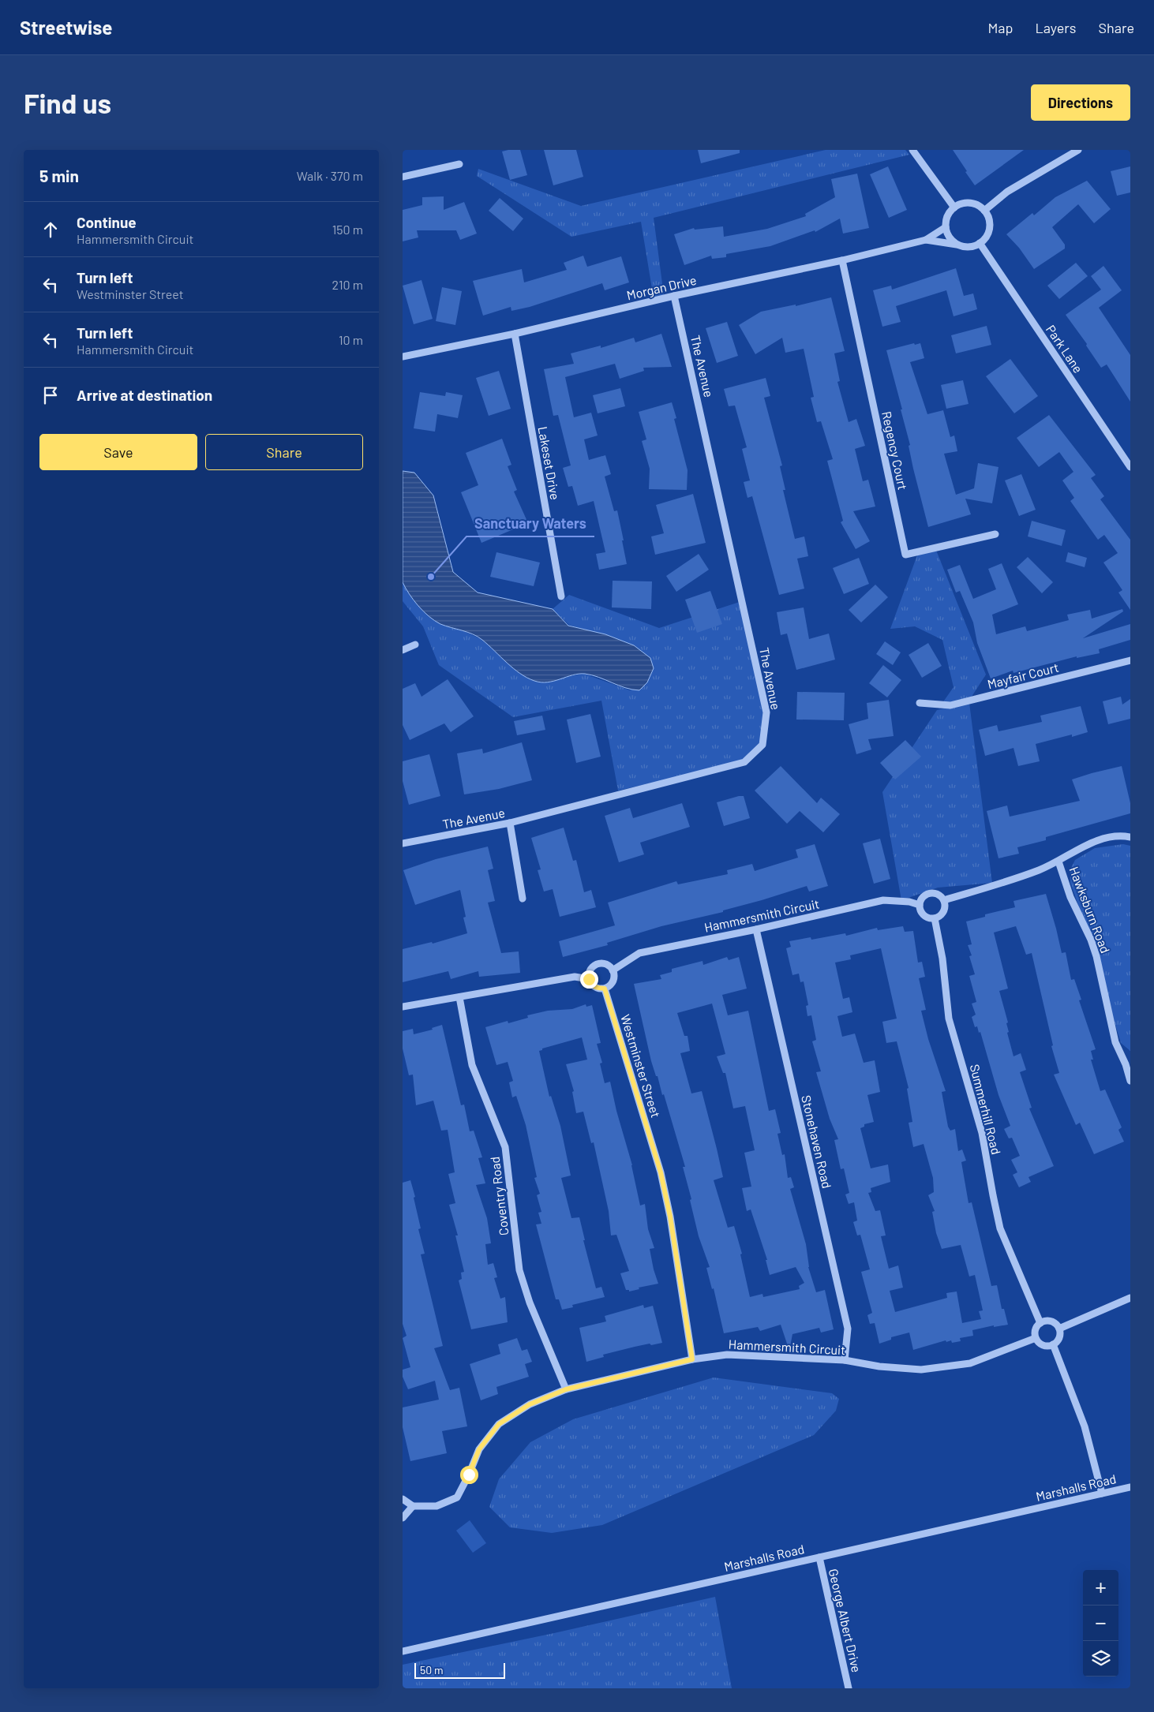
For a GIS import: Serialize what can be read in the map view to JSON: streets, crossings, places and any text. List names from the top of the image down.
{
  "streets": {
    "street": [
      "Morgan Drive",
      "Park Lane",
      "The Avenue",
      "Regency Court",
      "Lakeset Drive",
      "Mayfair Court",
      "Hawksburn Road",
      "Hammersmith Circuit",
      "Westminster Street",
      "Summerhill Road",
      "Stonehaven Road",
      "Coventry Road",
      "Marshalls Road",
      "George Albert Drive"
    ]
  },
  "crossings": [
    ["Morgan Drive", "Park Lane"],
    ["Morgan Drive", "The Avenue"],
    ["Morgan Drive", "Regency Court"],
    ["Morgan Drive", "Lakeset Drive"],
    ["Hammersmith Circuit", "Westminster Street"],
    ["Hammersmith Circuit", "Summerhill Road"],
    ["Hammersmith Circuit", "Stonehaven Road"],
    ["Hammersmith Circuit", "Coventry Road"],
    ["Marshalls Road", "George Albert Drive"]
  ],
  "places": ["Sanctuary Waters"],
  "scale_bar": "50 m",
  "page": {
    "header": "Streetwise",
    "nav": ["Map", "Layers", "Share"],
    "buttons": [
      "Directions",
      ["Save", "Share"]
    ],
    "title": "Find us",
    "heading": ["5 min", "Walk · 370 m"],
    "list": [
      ["Continue", "Hammersmith Circuit", "150 m"],
      ["Turn left", "Westminster Street", "210 m"],
      ["Turn left", "Hammersmith Circuit", "10 m"],
      "Arrive at destination"
    ],
    "map_buttons": ["+", "−"],
    "scale": "50 m"
  }
}
